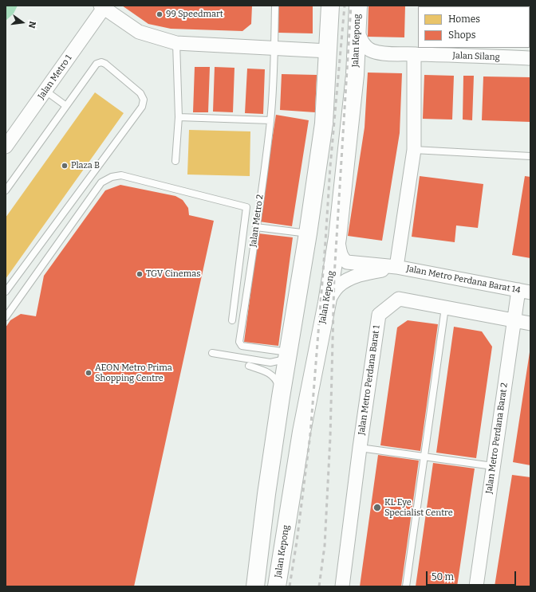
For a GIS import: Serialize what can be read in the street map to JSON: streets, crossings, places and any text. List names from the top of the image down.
{
  "streets": {
    "main road": ["Jalan Kepong"],
    "street": [
      "Jalan Silang",
      "Jalan Metro 1",
      "Jalan Metro Perdana Barat 14",
      "Jalan Metro Perdana Barat 1",
      "Jalan Metro Perdana Barat 2"
    ],
    "lane": ["Jalan Metro 2"]
  },
  "crossings": [
    ["Jalan Kepong", "Jalan Silang"],
    ["Jalan Kepong", "Jalan Metro Perdana Barat 14"],
    ["Jalan Metro Perdana Barat 14", "Jalan Metro Perdana Barat 2"],
    ["Jalan Metro Perdana Barat 1", "Jalan Metro Perdana Barat 2"]
  ],
  "places": [
    "99 Speedmart",
    "Plaza B",
    "TGV Cinemas",
    "AEON Metro Prima Shopping Centre",
    "KL Eye Specialist Centre"
  ],
  "legend": ["Homes", "Shops"],
  "scale_bar": "50 m",
  "north": "right"
}
